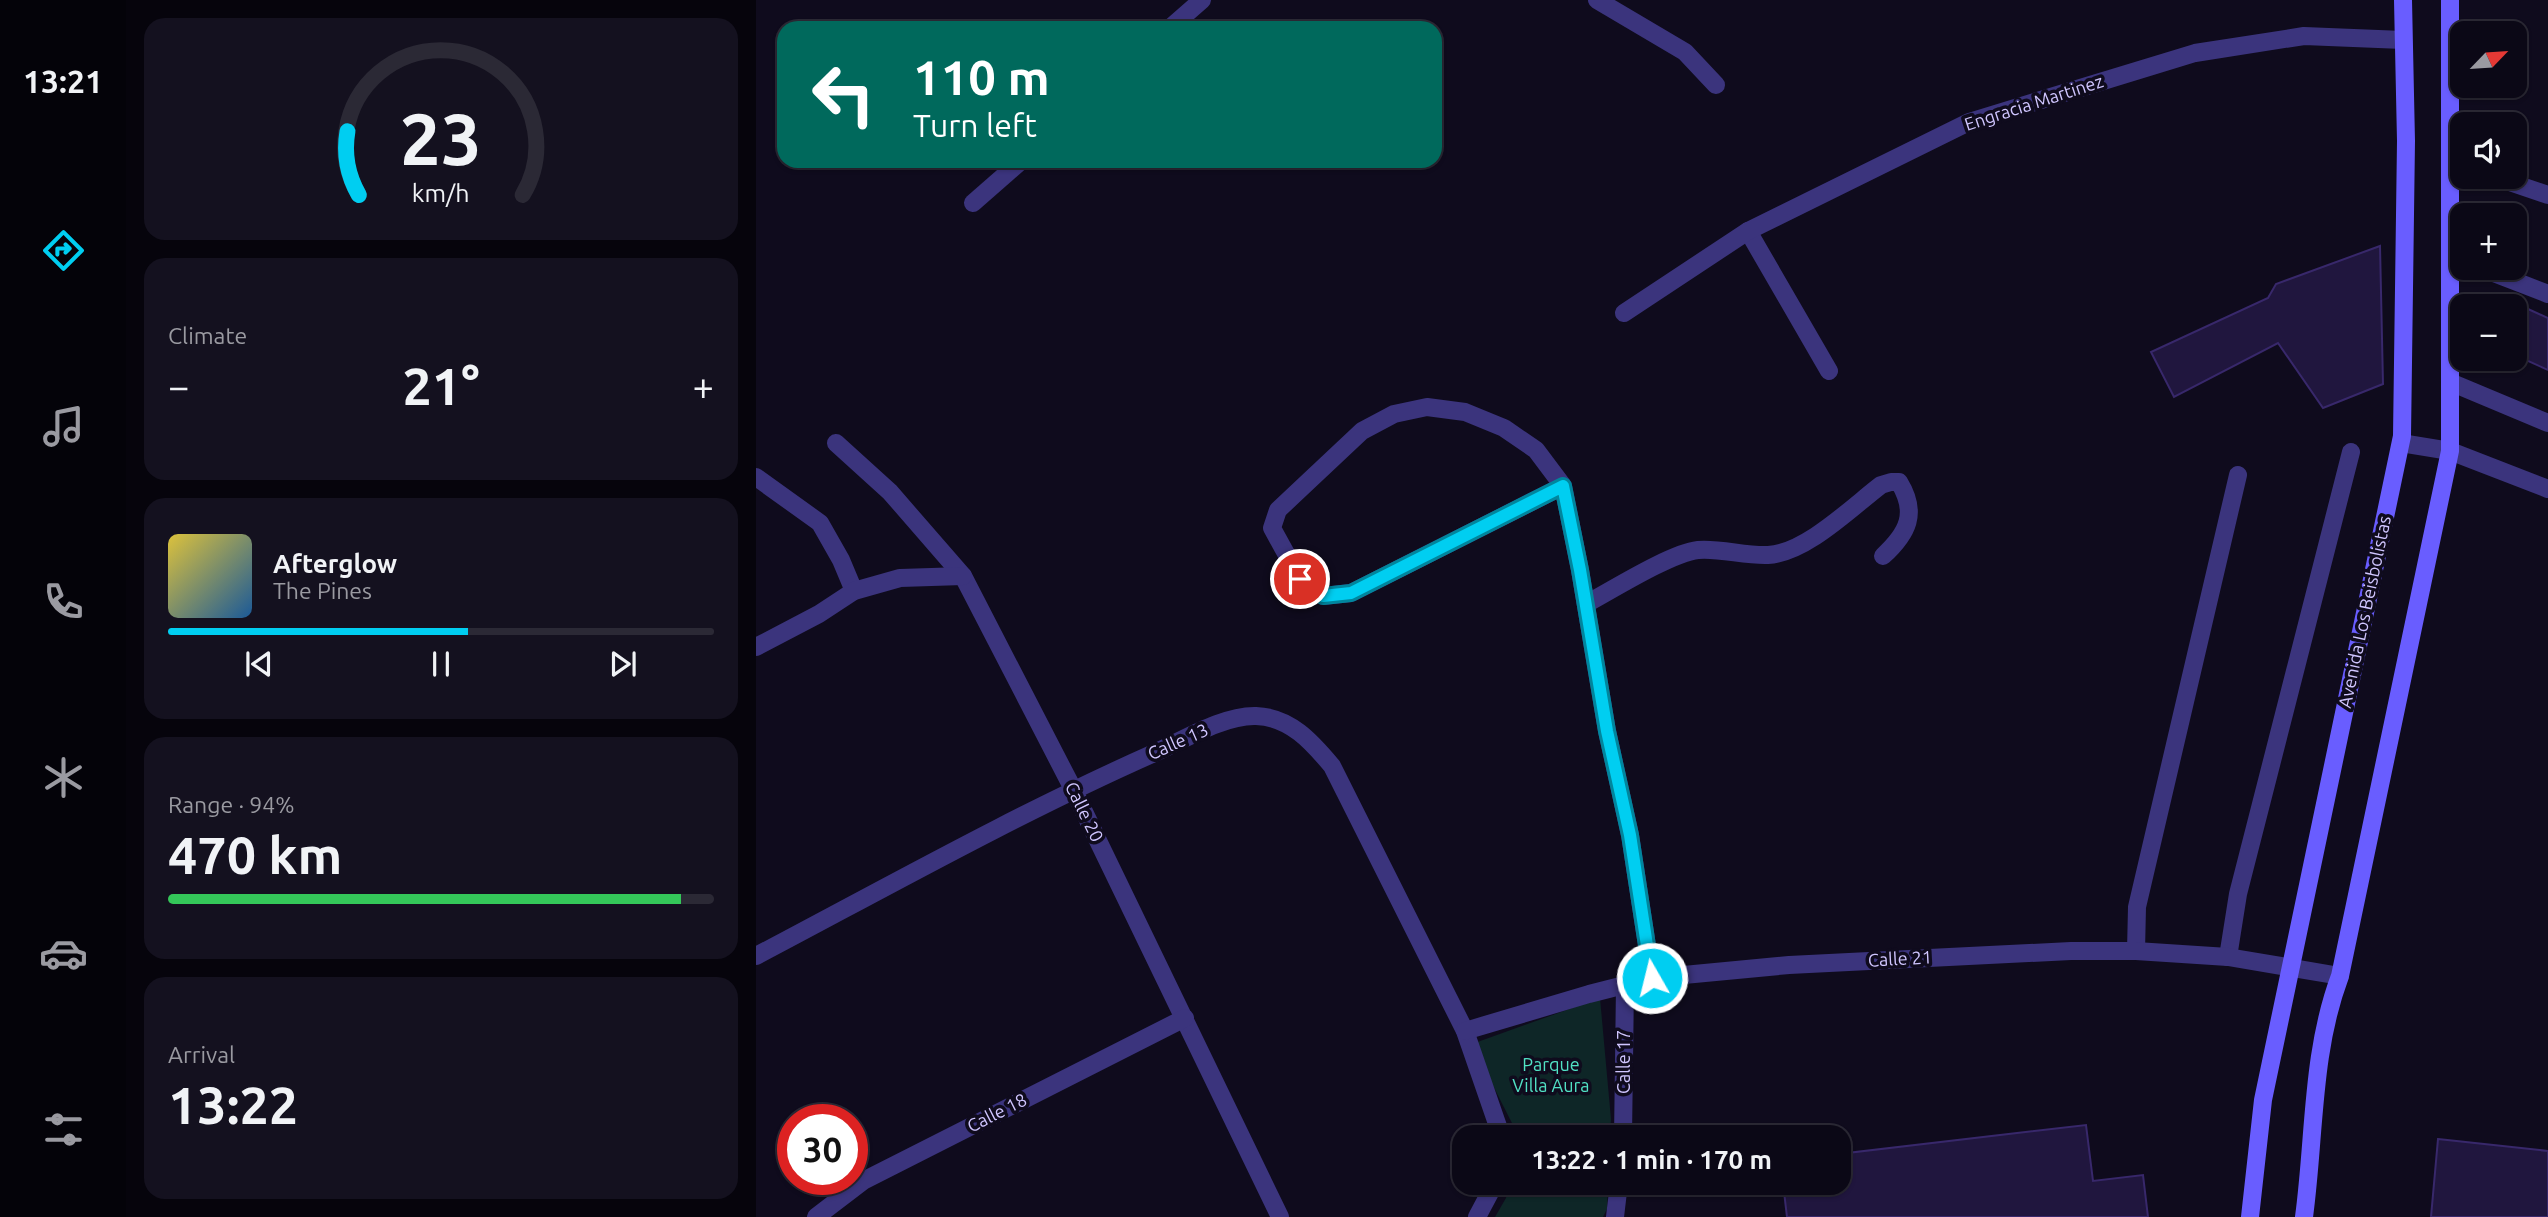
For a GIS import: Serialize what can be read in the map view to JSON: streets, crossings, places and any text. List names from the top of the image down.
{
  "streets": {
    "main road": ["Avenida Los Beisbolistas"],
    "street": [
      "Engracia Martinez",
      "Calle 13",
      "Calle 20",
      "Calle 21",
      "Calle 17",
      "Calle 18"
    ]
  },
  "crossings": [
    ["Engracia Martinez", "Avenida Los Beisbolistas"],
    ["Avenida Los Beisbolistas", "Calle 21"],
    ["Calle 13", "Calle 20"],
    ["Calle 13", "Calle 21"],
    ["Calle 20", "Calle 18"],
    ["Calle 21", "Calle 17"]
  ],
  "parks": ["Parque Villa Aura"],
  "north": "top right",
  "page": {
    "tabs": "13:21",
    "map_buttons": ["+", "−"],
    "turn": ["110 m", "Turn left"],
    "tile": [
      "Climate",
      ["Range · 94%", "470 km"],
      ["Arrival", "13:22"]
    ],
    "heat": ["−", "21°", "+"],
    "song": ["Afterglow", "The Pines"],
    "limit": "30",
    "trip": "13:22 · 1 min · 170 m",
    "gauge": ["23", "km/h"]
  }
}
